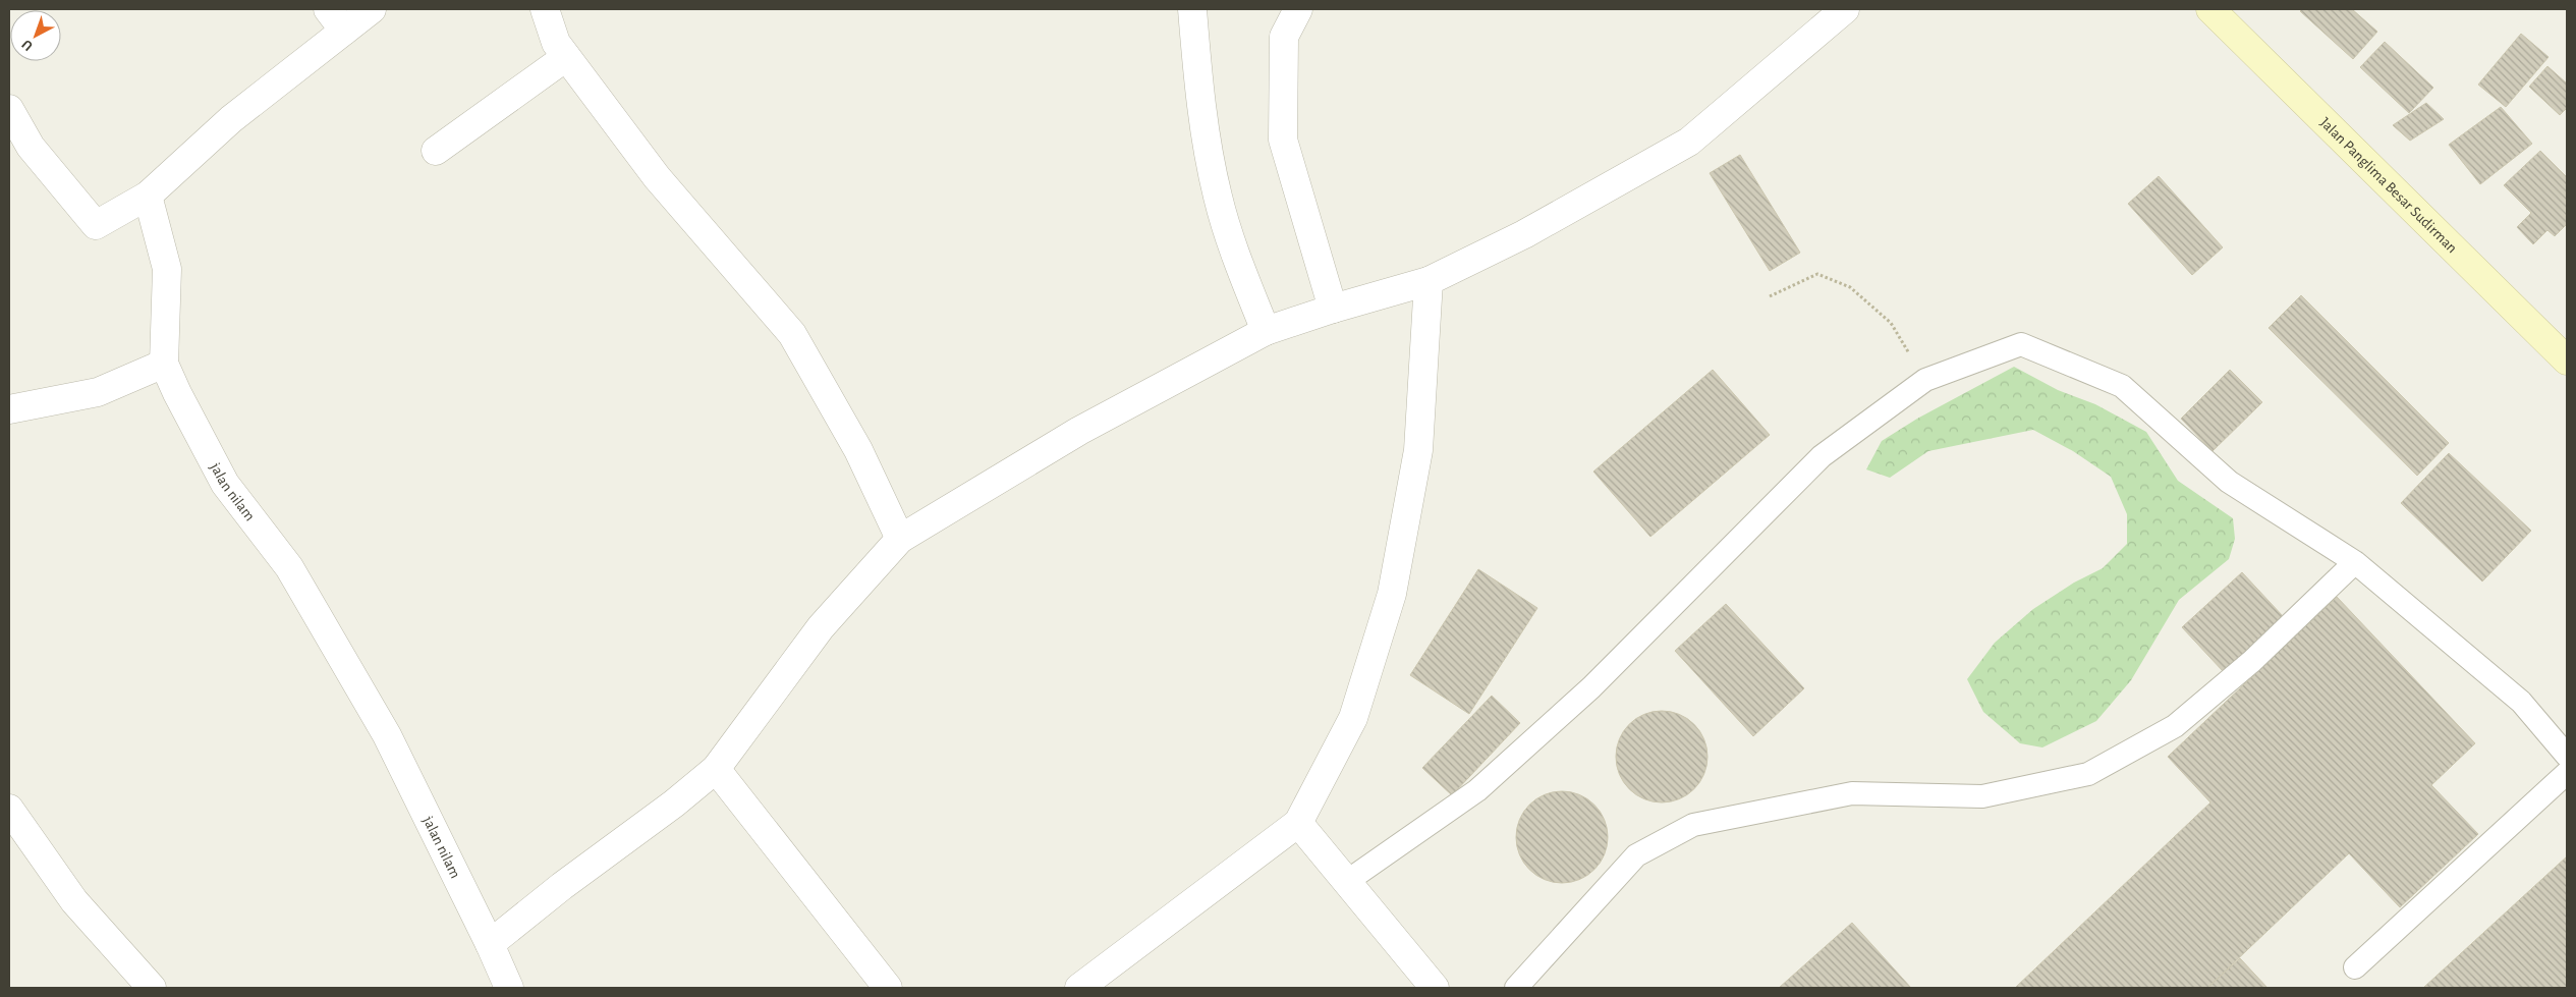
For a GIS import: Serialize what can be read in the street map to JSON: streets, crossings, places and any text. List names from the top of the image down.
{
  "streets": {
    "main road": ["Jalan Panglima Besar Sudirman"],
    "street": ["jalan nilam"]
  },
  "north": "bottom left"
}
